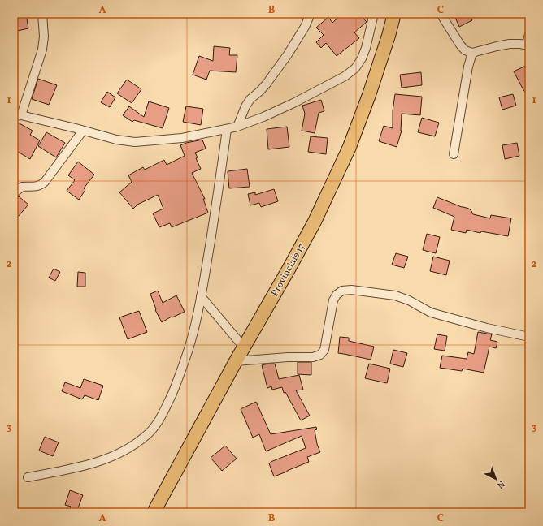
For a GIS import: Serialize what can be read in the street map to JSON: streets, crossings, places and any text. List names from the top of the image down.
{
  "streets": {
    "main road": ["Provinciale 17"]
  },
  "north": "bottom right",
  "grid": {
    "columns": ["A", "B", "C"],
    "rows": ["1", "2", "3"]
  }
}
